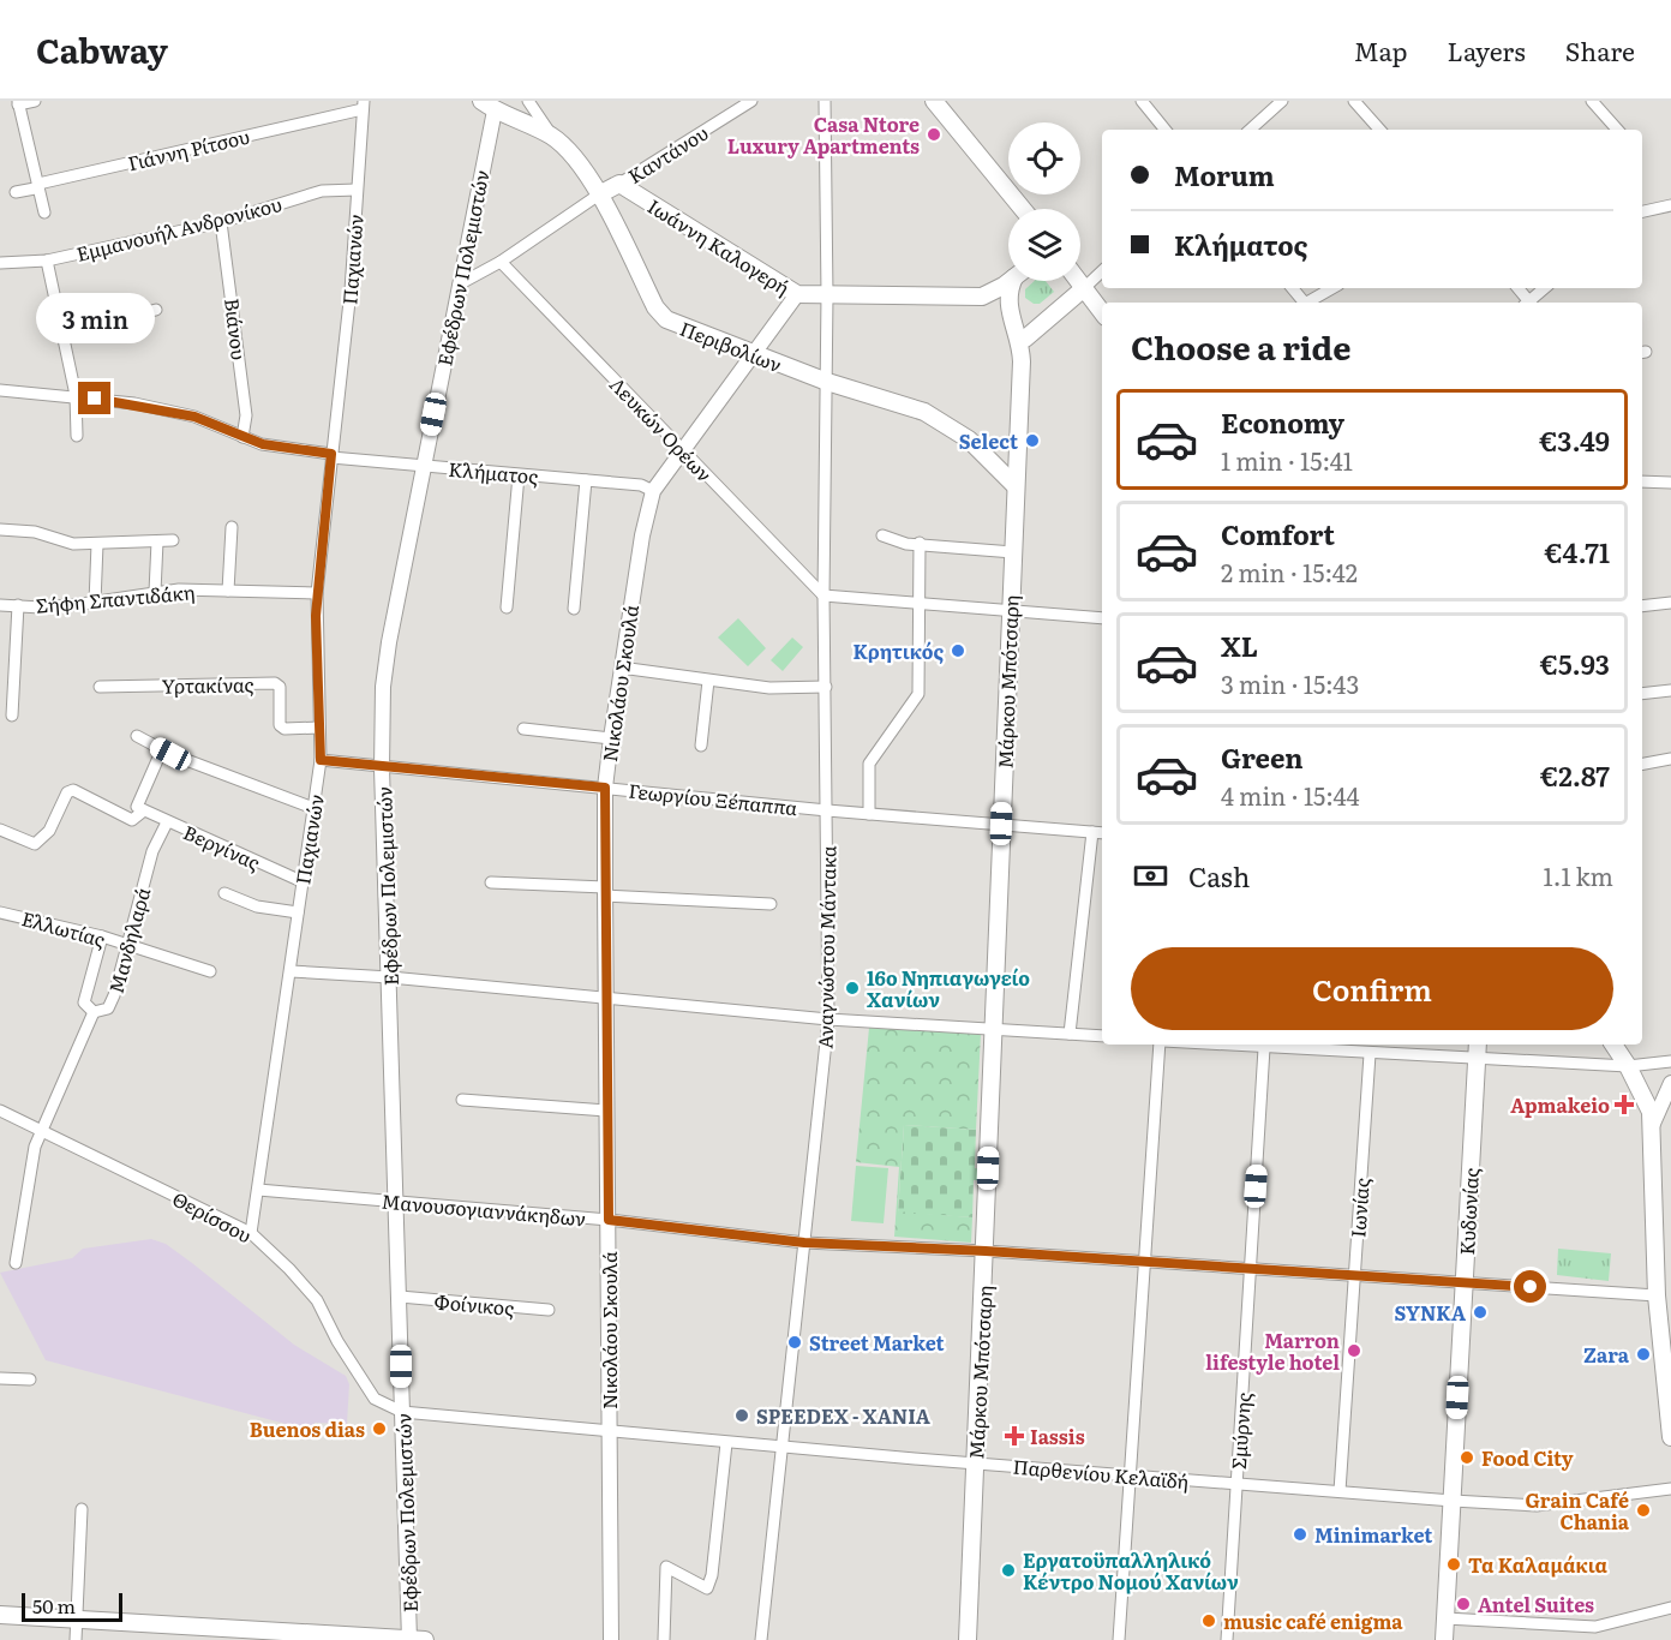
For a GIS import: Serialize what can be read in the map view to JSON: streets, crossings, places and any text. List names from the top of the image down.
{
  "streets": {
    "main road": [
      "Ιωάννη Καλογερή",
      "Περιβολίων",
      "Μάρκου Μπότσαρη",
      "Κυδωνίας"
    ],
    "street": [
      "Γιάννη Ρίτσου",
      "Καντάνου",
      "Εμμανουήλ Ανδρονίκου",
      "Παχιανών",
      "Εφέδρων Πολεμιστών",
      "Βιάνου",
      "Λευκών Ορέων",
      "Κλήματος",
      "Σήφη Σπαντιδάκη",
      "Νικολάου Σκουλά",
      "Υρτακίνας",
      "Γεωργίου Ξέπαππα",
      "Βεργίνας",
      "Ελλωτίας",
      "Μανδηλαρά",
      "Αναγνώστου Μάντακα",
      "Ιωνίας",
      "Μανουσογιαννάκηδων",
      "Θερίσσου",
      "Φοίνικος",
      "Σμύρνης",
      "Παρθενίου Κελαϊδή"
    ]
  },
  "crossings": [
    ["Γιάννη Ρίτσου", "Παχιανών"],
    ["Καντάνου", "Ιωάννη Καλογερή"],
    ["Εμμανουήλ Ανδρονίκου", "Παχιανών"],
    ["Εμμανουήλ Ανδρονίκου", "Βιάνου"],
    ["Ιωάννη Καλογερή", "Νικολάου Σκουλά"],
    ["Ιωάννη Καλογερή", "Αναγνώστου Μάντακα"],
    ["Παχιανών", "Κλήματος"],
    ["Παχιανών", "Σήφη Σπαντιδάκη"],
    ["Παχιανών", "Υρτακίνας"],
    ["Παχιανών", "Γεωργίου Ξέπαππα"],
    ["Παχιανών", "Βεργίνας"],
    ["Παχιανών", "Μανουσογιαννάκηδων"],
    ["Παχιανών", "Θερίσσου"],
    ["Εφέδρων Πολεμιστών", "Περιβολίων"],
    ["Εφέδρων Πολεμιστών", "Κλήματος"],
    ["Εφέδρων Πολεμιστών", "Γεωργίου Ξέπαππα"],
    ["Εφέδρων Πολεμιστών", "Μανουσογιαννάκηδων"],
    ["Εφέδρων Πολεμιστών", "Θερίσσου"],
    ["Εφέδρων Πολεμιστών", "Φοίνικος"],
    ["Εφέδρων Πολεμιστών", "Παρθενίου Κελαϊδή"],
    ["Βιάνου", "Κλήματος"],
    ["Περιβολίων", "Μάρκου Μπότσαρη"],
    ["Περιβολίων", "Νικολάου Σκουλά"],
    ["Περιβολίων", "Αναγνώστου Μάντακα"],
    ["Λευκών Ορέων", "Νικολάου Σκουλά"],
    ["Λευκών Ορέων", "Αναγνώστου Μάντακα"],
    ["Κλήματος", "Νικολάου Σκουλά"],
    ["Μάρκου Μπότσαρη", "Γεωργίου Ξέπαππα"],
    ["Μάρκου Μπότσαρη", "Μανουσογιαννάκηδων"],
    ["Μάρκου Μπότσαρη", "Παρθενίου Κελαϊδή"],
    ["Νικολάου Σκουλά", "Γεωργίου Ξέπαππα"],
    ["Νικολάου Σκουλά", "Μανουσογιαννάκηδων"],
    ["Νικολάου Σκουλά", "Παρθενίου Κελαϊδή"],
    ["Γεωργίου Ξέπαππα", "Αναγνώστου Μάντακα"],
    ["Βεργίνας", "Μανδηλαρά"],
    ["Ελλωτίας", "Μανδηλαρά"],
    ["Αναγνώστου Μάντακα", "Μανουσογιαννάκηδων"],
    ["Αναγνώστου Μάντακα", "Παρθενίου Κελαϊδή"],
    ["Ιωνίας", "Μανουσογιαννάκηδων"],
    ["Ιωνίας", "Παρθενίου Κελαϊδή"],
    ["Μανουσογιαννάκηδων", "Κυδωνίας"],
    ["Μανουσογιαννάκηδων", "Σμύρνης"],
    ["Κυδωνίας", "Παρθενίου Κελαϊδή"],
    ["Θερίσσου", "Παρθενίου Κελαϊδή"],
    ["Σμύρνης", "Παρθενίου Κελαϊδή"]
  ],
  "places": {
    "other": [
      "Casa Ntore Luxury Apartments",
      "Select",
      "Κρητικός",
      "16ο Νηπιαγωγείο Χανίων",
      "SYNKA",
      "Street Market",
      "Marron lifestyle hotel",
      "Zara",
      "SPEEDEX - ΧΑΝΙΑ",
      "Buenos dias",
      "Food City",
      "Grain Café Chania",
      "Minimarket",
      "Τα Καλαμάκια",
      "Εργατοϋπαλληλικό Κέντρο Νομού Χανίων",
      "Antel Suites",
      "music café enigma"
    ],
    "health": ["Apmakeio", "Iassis"]
  },
  "scale_bar": "50 m",
  "page": {
    "header": "Cabway",
    "nav": ["Map", "Layers", "Share"],
    "banner": ["Morum", "Κλήματος"],
    "bubble": "3 min",
    "heading": "Choose a ride",
    "list": [
      {
        "name": "Economy",
        "note": "1 min · 15:41",
        "value": "€3.49"
      },
      {
        "name": "Comfort",
        "note": "2 min · 15:42",
        "value": "€4.71"
      },
      {
        "name": "XL",
        "note": "3 min · 15:43",
        "value": "€5.93"
      },
      {
        "name": "Green",
        "note": "4 min · 15:44",
        "value": "€2.87"
      }
    ],
    "pay": ["Cash", "1.1 km"],
    "buttons": "Confirm",
    "scale": "50 m"
  }
}
